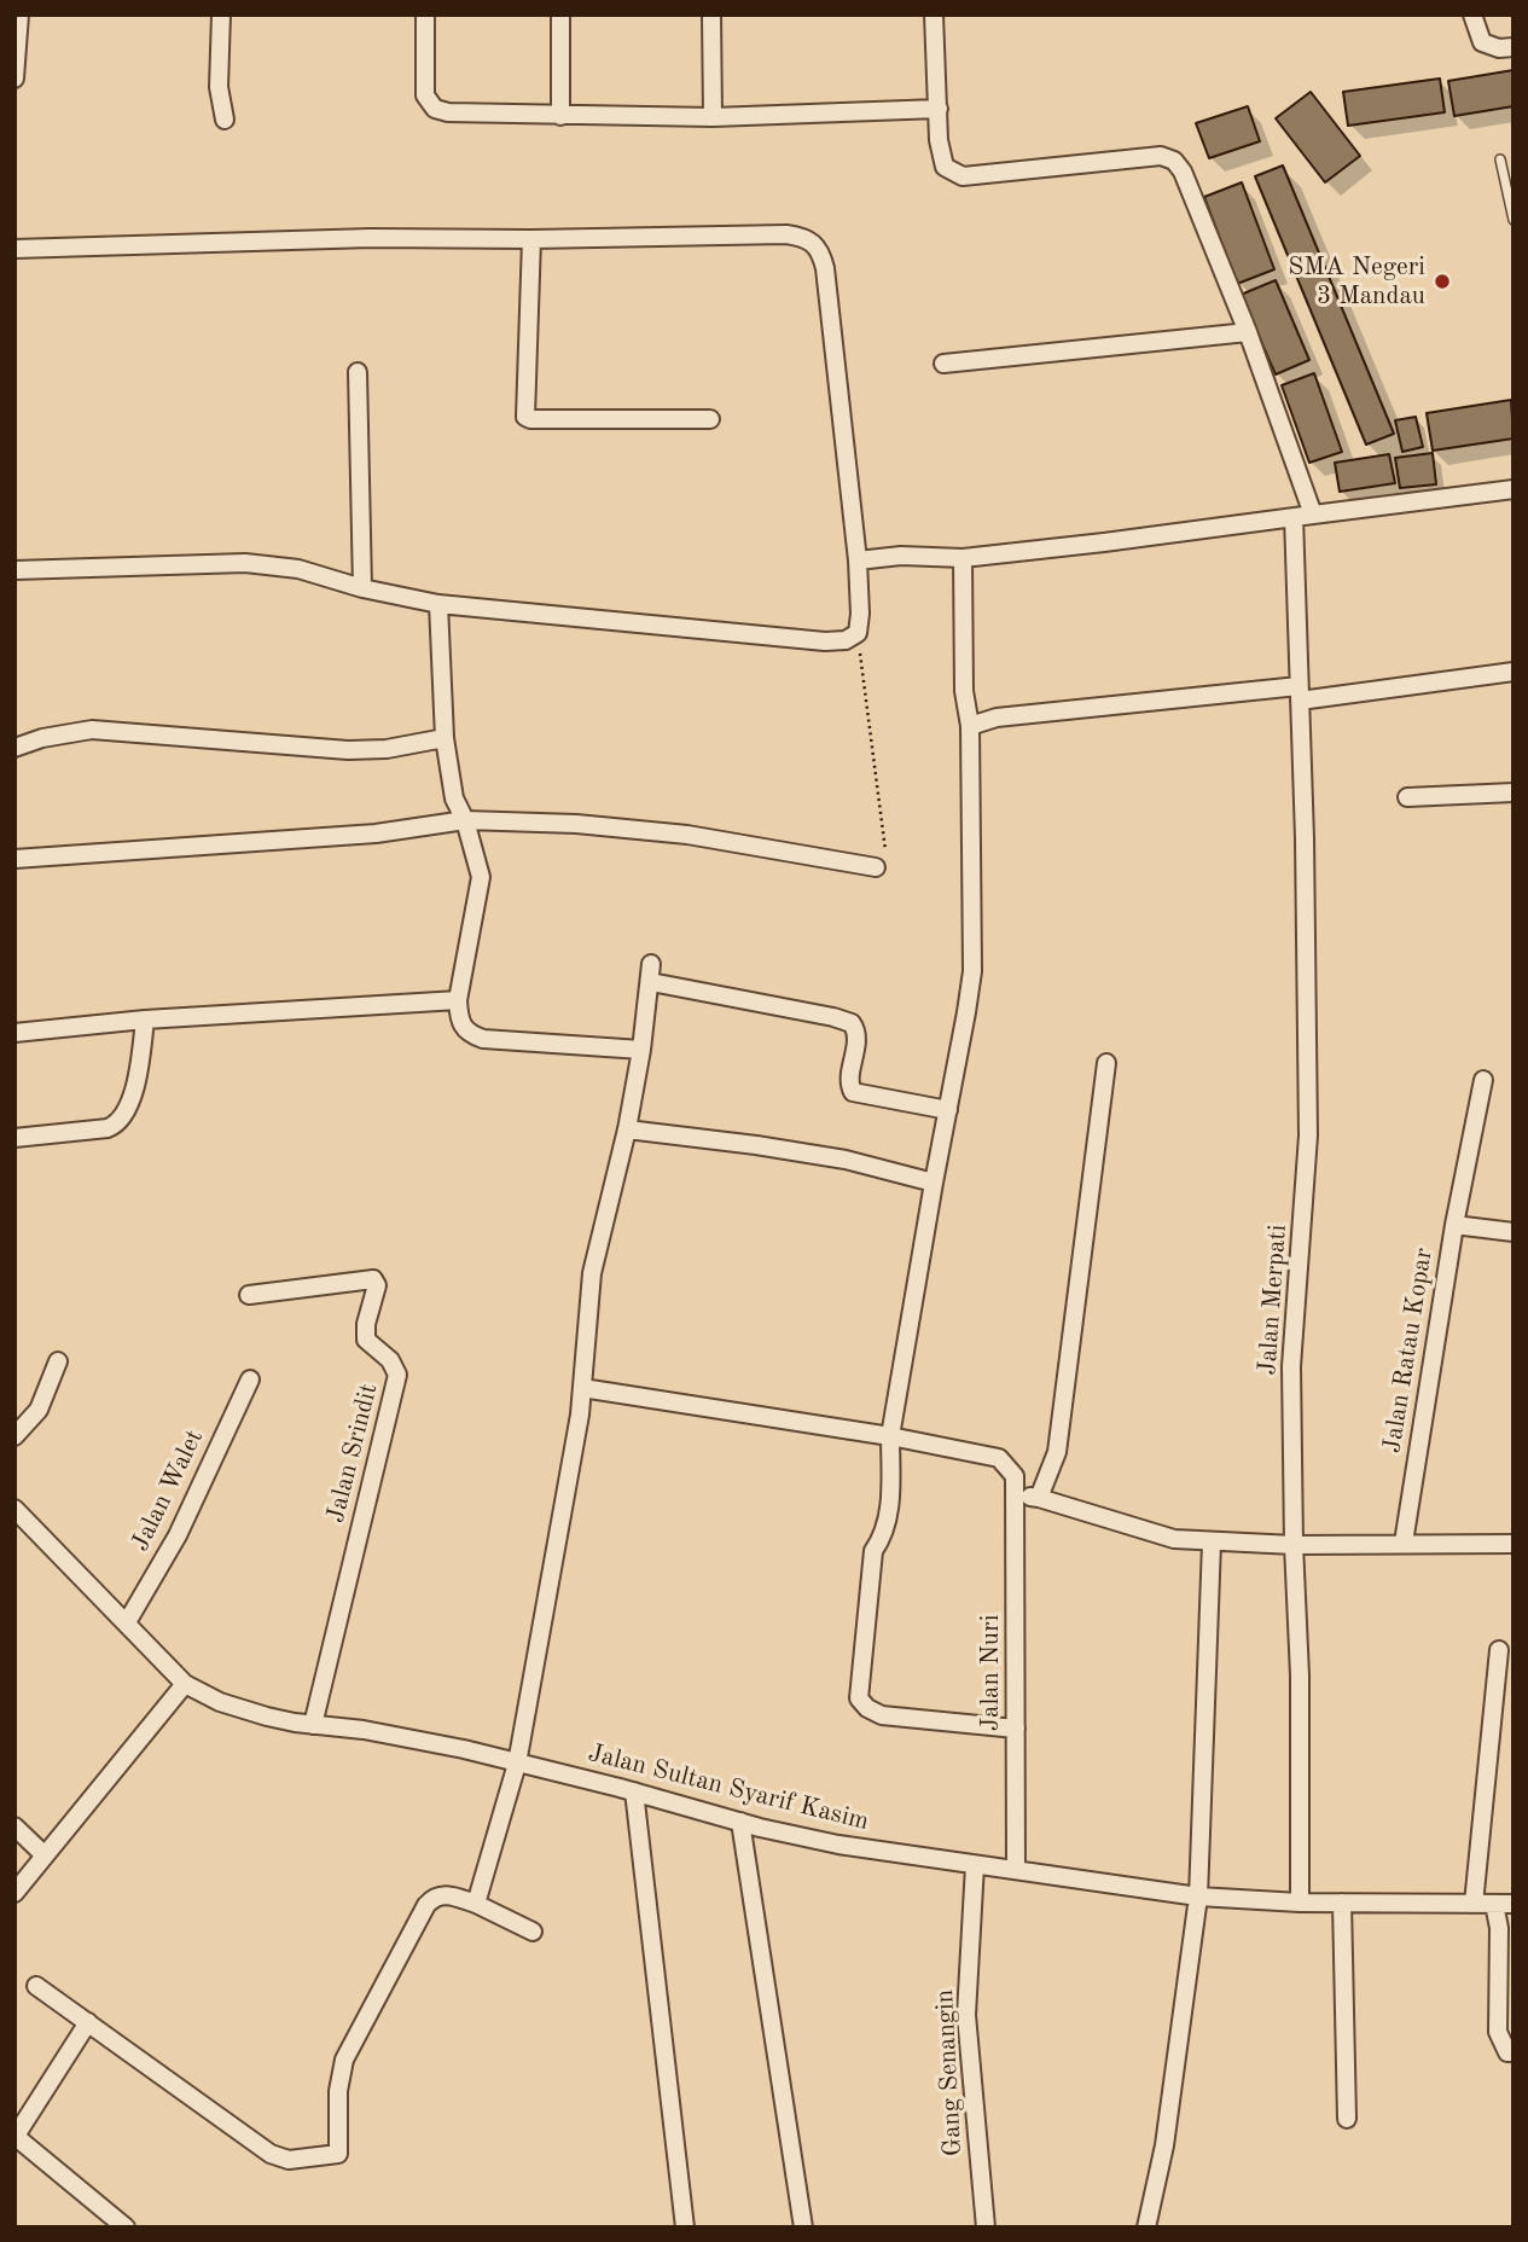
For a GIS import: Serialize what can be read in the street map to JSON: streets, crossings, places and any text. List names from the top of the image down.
{
  "streets": {
    "street": [
      "Jalan Merpati",
      "Jalan Ratau Kopar",
      "Jalan Srindit",
      "Jalan Walet",
      "Jalan Nuri",
      "Jalan Sultan Syarif Kasim",
      "Gang Senangin"
    ]
  },
  "crossings": [
    ["Jalan Merpati", "Jalan Sultan Syarif Kasim"],
    ["Jalan Srindit", "Jalan Sultan Syarif Kasim"],
    ["Jalan Walet", "Jalan Sultan Syarif Kasim"],
    ["Jalan Nuri", "Jalan Sultan Syarif Kasim"],
    ["Jalan Sultan Syarif Kasim", "Gang Senangin"]
  ],
  "places": ["SMA Negeri 3 Mandau"]
}
